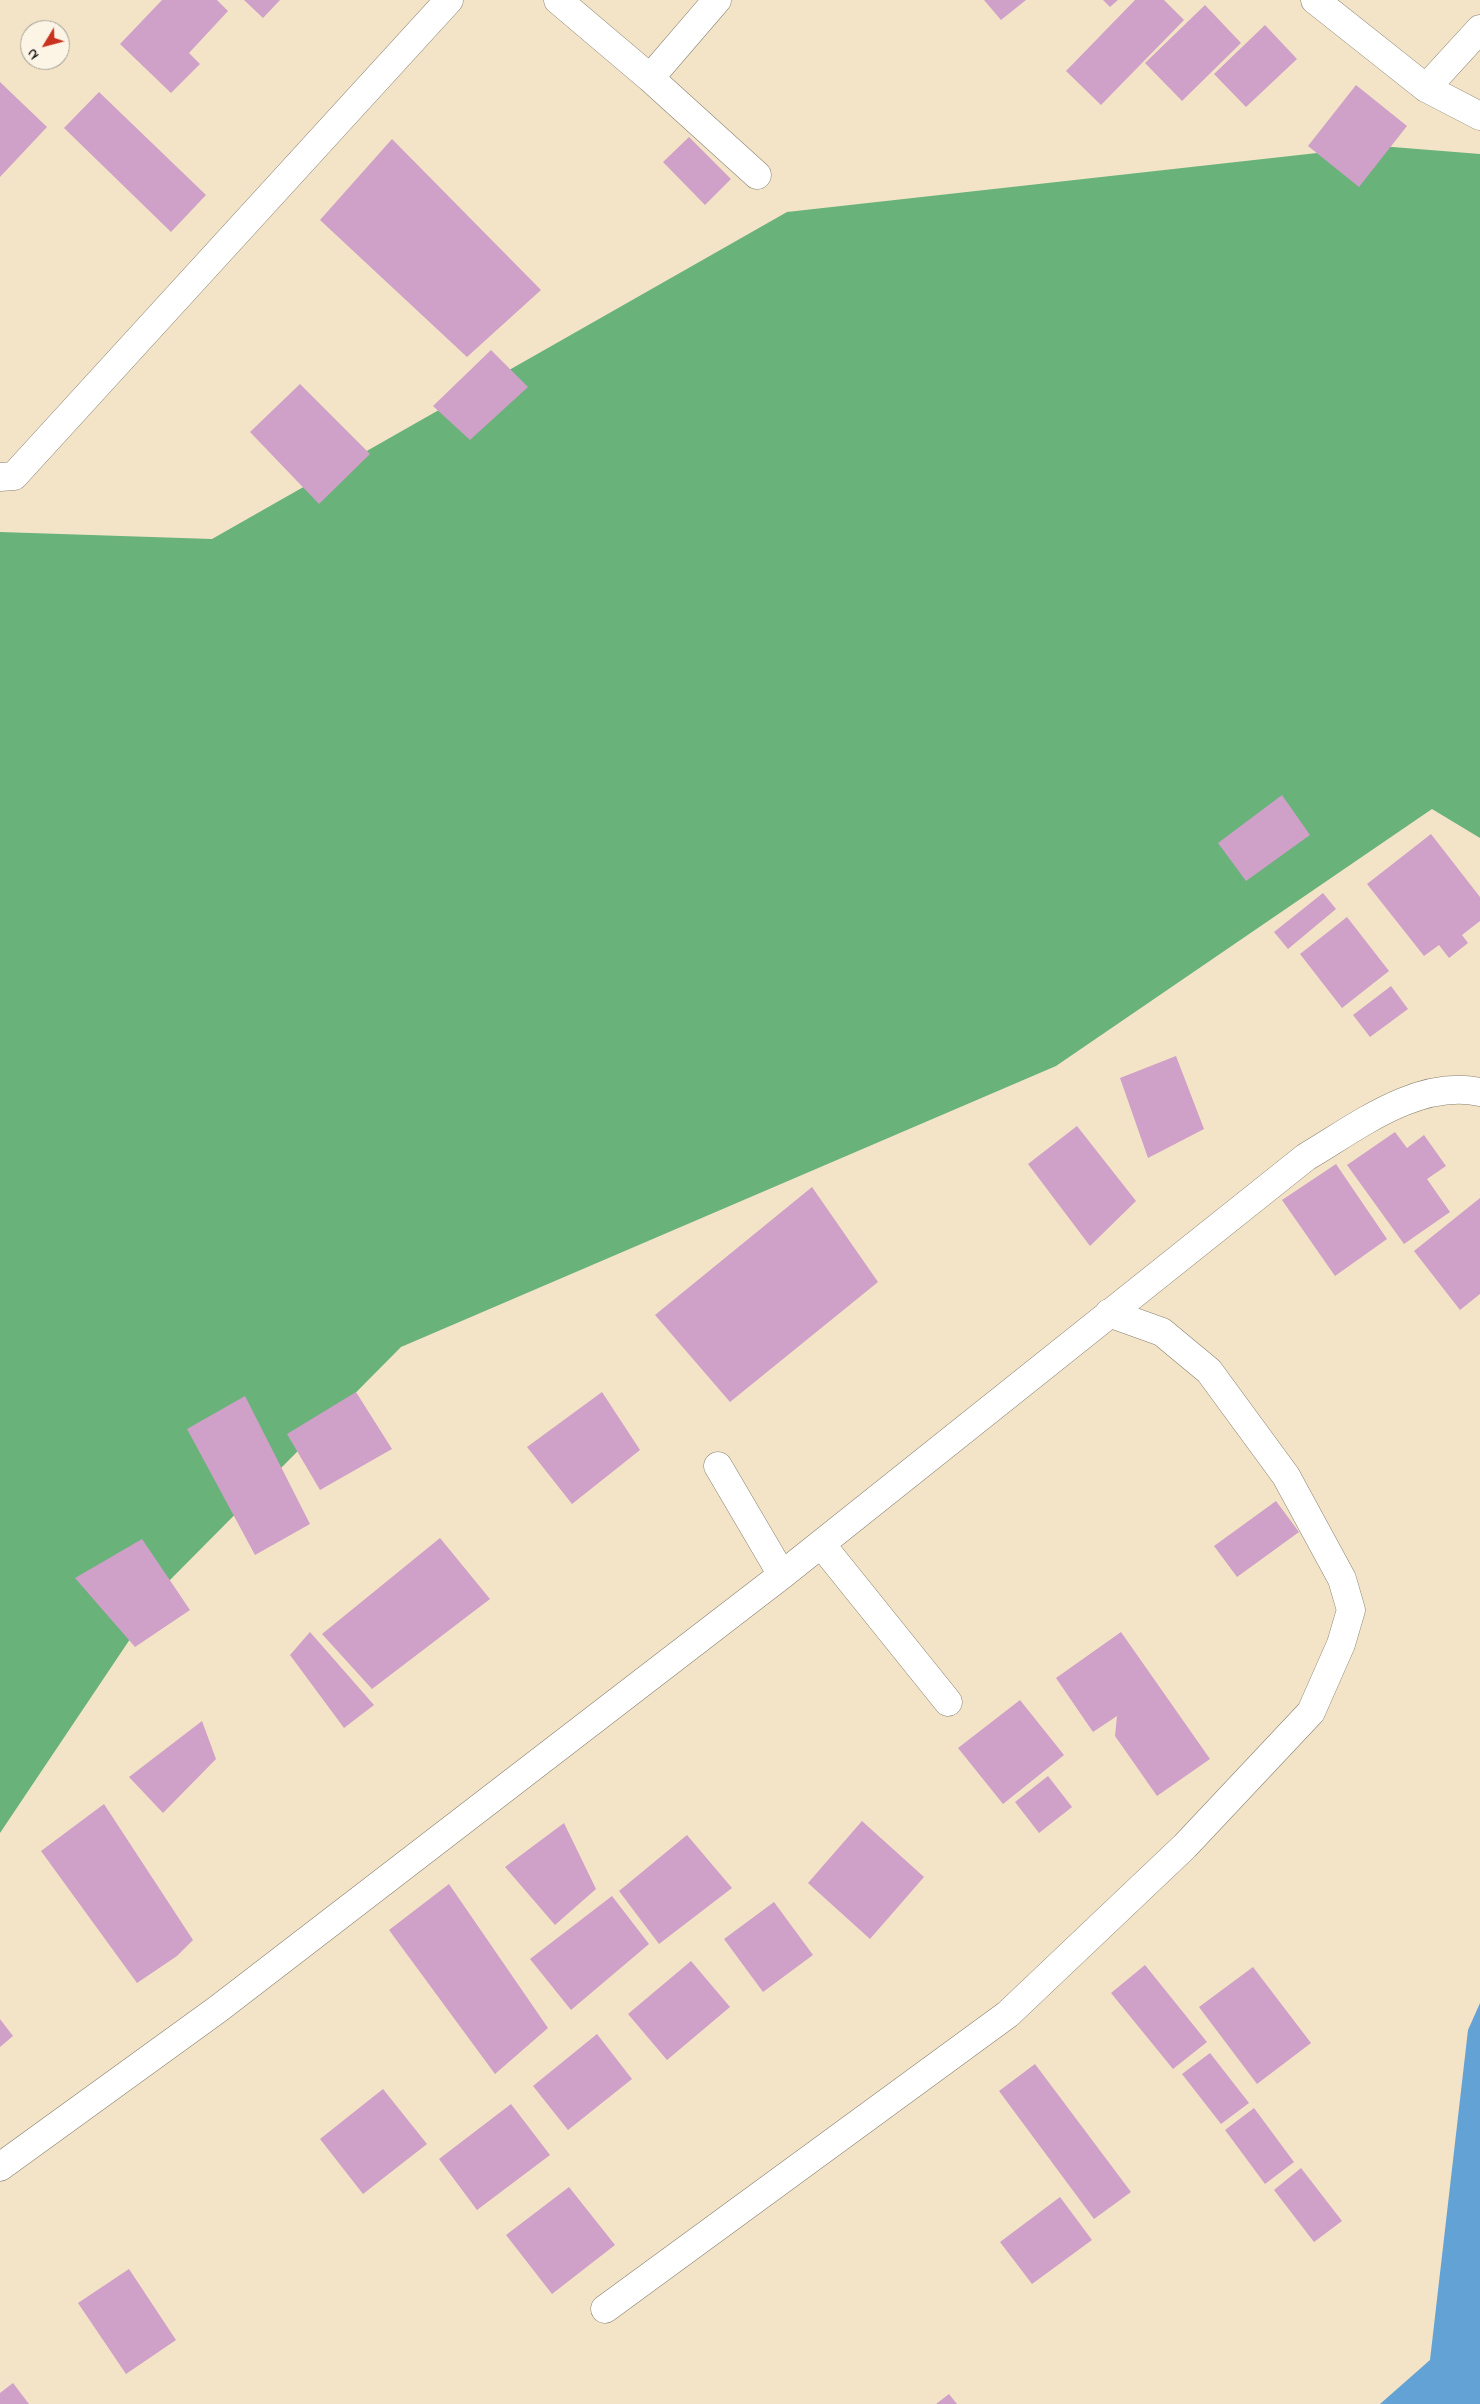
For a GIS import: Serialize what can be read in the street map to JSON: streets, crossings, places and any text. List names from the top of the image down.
{
  "north": "bottom left"
}
